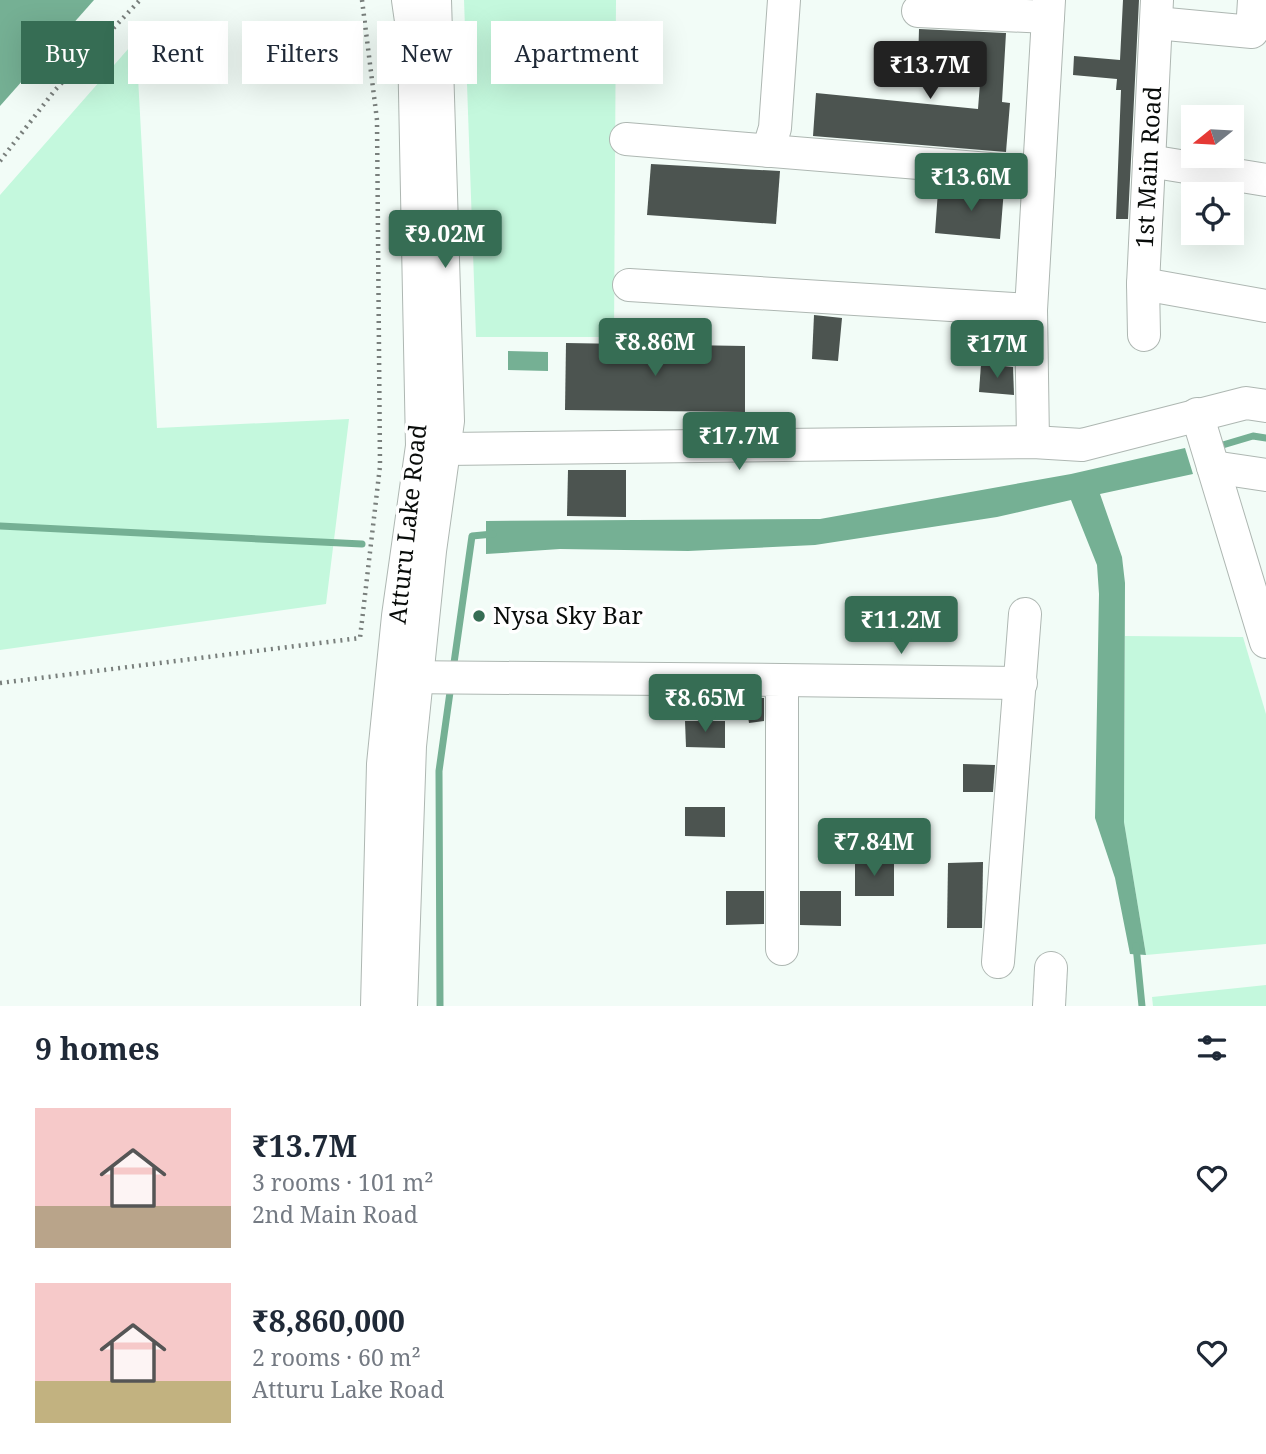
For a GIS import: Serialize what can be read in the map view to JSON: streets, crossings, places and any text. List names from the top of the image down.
{
  "streets": {
    "street": ["1st Main Road", "Atturu Lake Road"]
  },
  "places": ["Nysa Sky Bar"],
  "north": "left",
  "page": {
    "chip": [
      "Buy",
      "Rent",
      "Filters",
      "New",
      "Apartment"
    ],
    "price": [
      "₹13.7M",
      "₹13.6M",
      "₹9.02M",
      "₹8.86M",
      "₹17M",
      "₹17.7M",
      "₹11.2M",
      "₹8.65M",
      "₹7.84M"
    ],
    "heading": "9 homes",
    "list": [
      {
        "name": "₹13.7M",
        "note": "3 rooms · 101 m² · 2nd Main Road"
      },
      {
        "name": "₹8,860,000",
        "note": "2 rooms · 60 m² · Atturu Lake Road"
      }
    ]
  }
}
